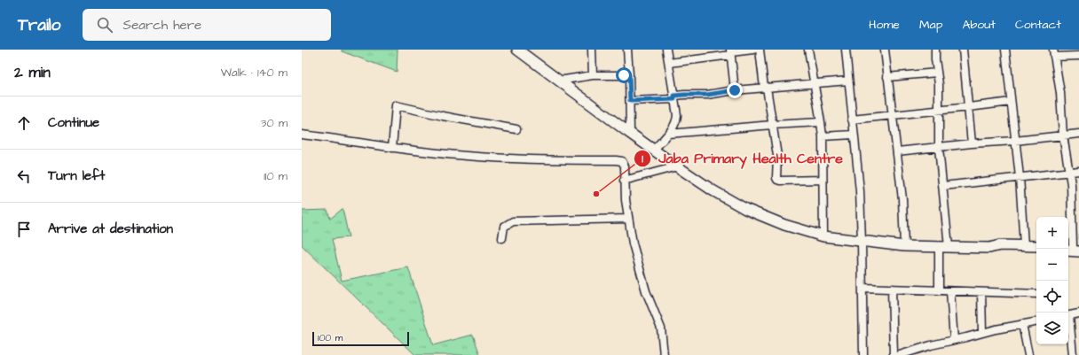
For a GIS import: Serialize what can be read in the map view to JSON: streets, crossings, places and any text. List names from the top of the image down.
{
  "places": ["Jaba Primary Health Centre"],
  "scale_bar": "100 m",
  "page": {
    "header": "Trailo",
    "search": "Search here",
    "nav": [
      "Home",
      "Map",
      "About",
      "Contact"
    ],
    "heading": ["2 min", "Walk · 140 m"],
    "list": [
      ["Continue", "30 m"],
      ["Turn left", "110 m"],
      "Arrive at destination"
    ],
    "map_buttons": ["+", "−"],
    "scale": "100 m"
  }
}
